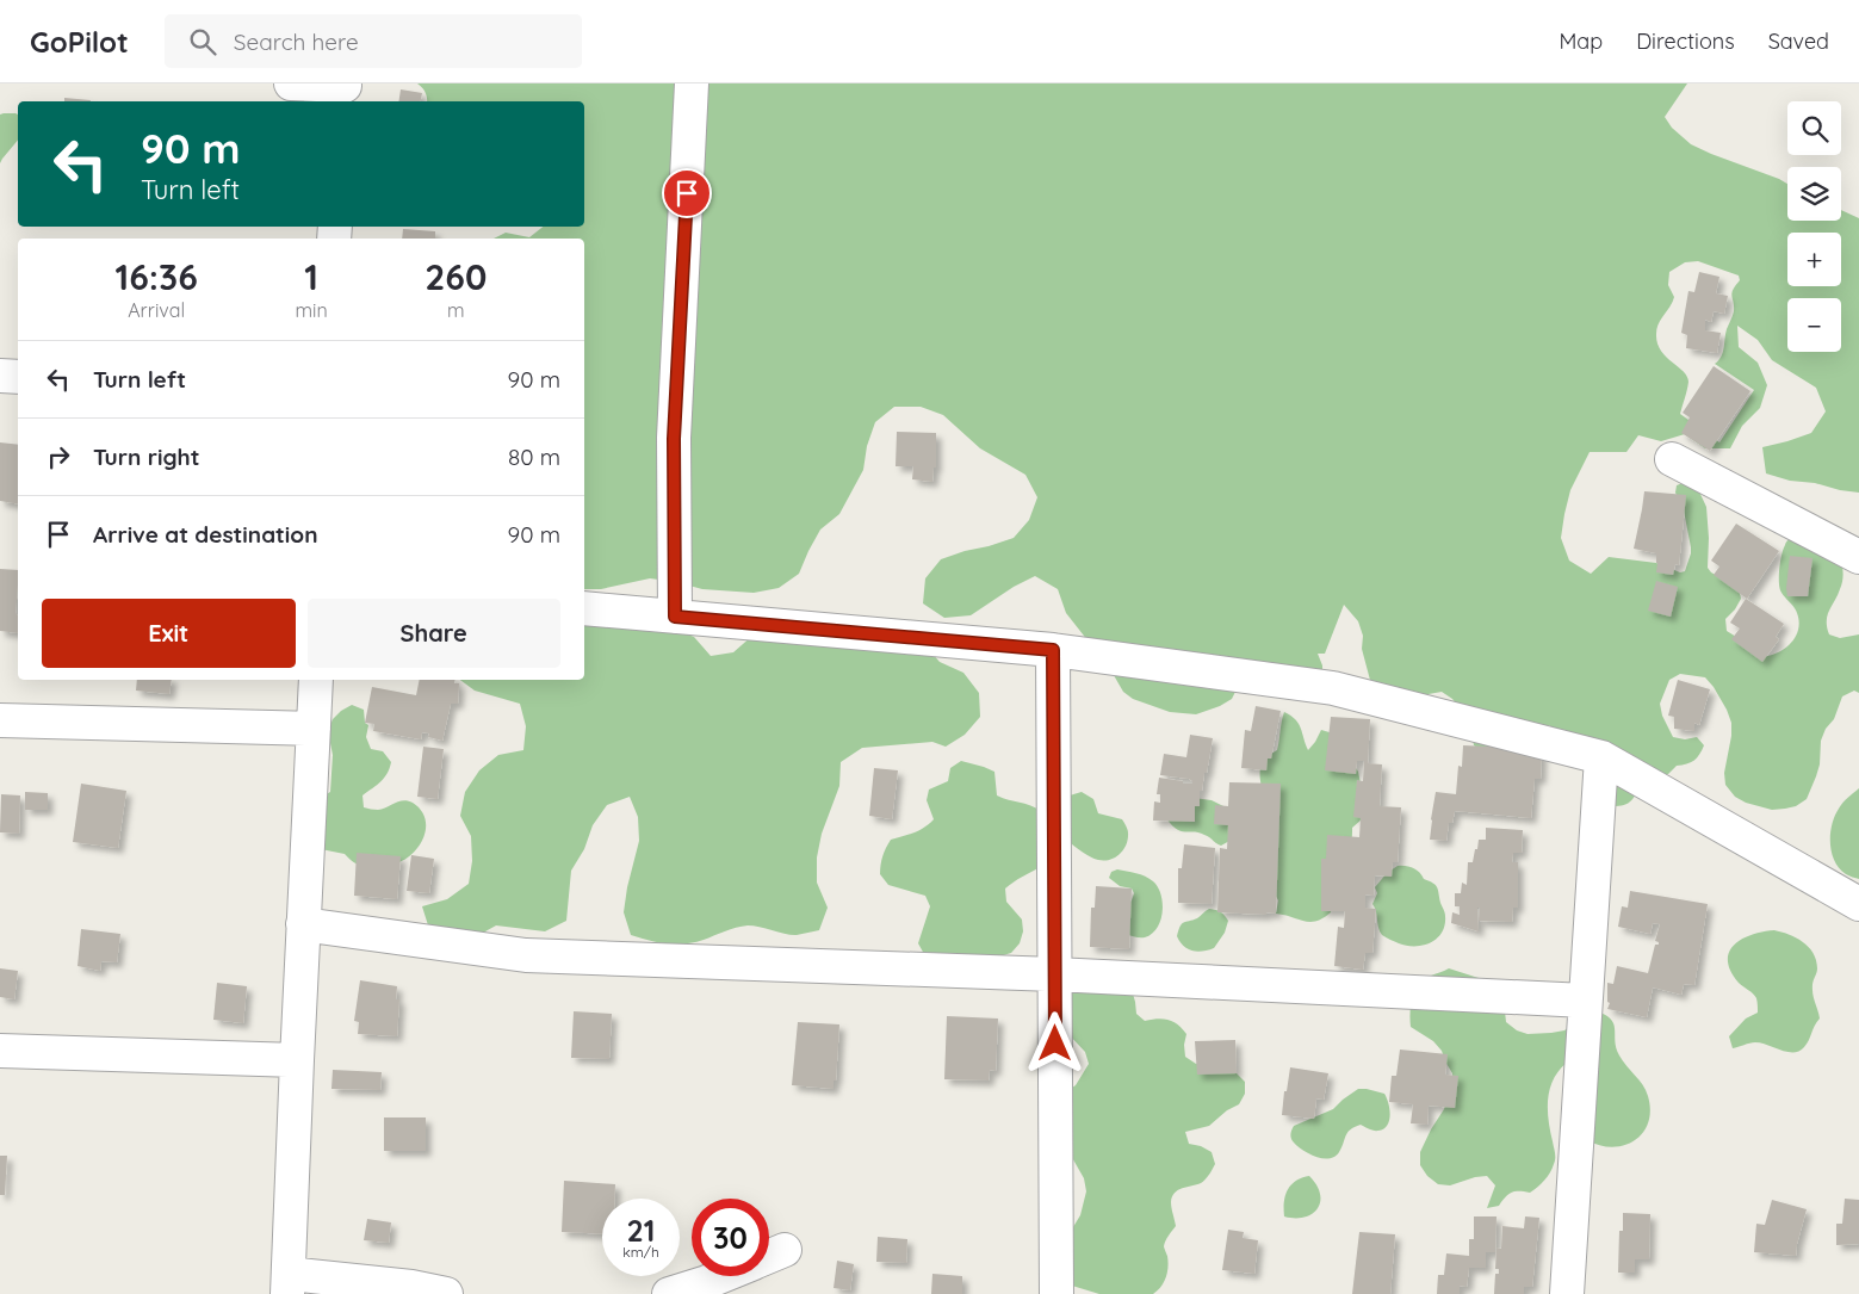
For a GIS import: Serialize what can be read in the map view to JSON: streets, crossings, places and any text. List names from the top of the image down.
{
  "page": {
    "header": "GoPilot",
    "search": "Search here",
    "nav": ["Map", "Directions", "Saved"],
    "map_buttons": ["+", "−"],
    "turn": ["90 m", "Turn left"],
    "eta": [
      "16:36",
      "Arrival",
      "1",
      "min",
      "260",
      "m"
    ],
    "list": [
      {
        "name": "Turn left",
        "value": "90 m"
      },
      {
        "name": "Turn right",
        "value": "80 m"
      },
      {
        "name": "Arrive at destination",
        "value": "90 m"
      }
    ],
    "buttons": ["Exit", "Share"],
    "speed": "21 km/h",
    "limit": "30"
  }
}
